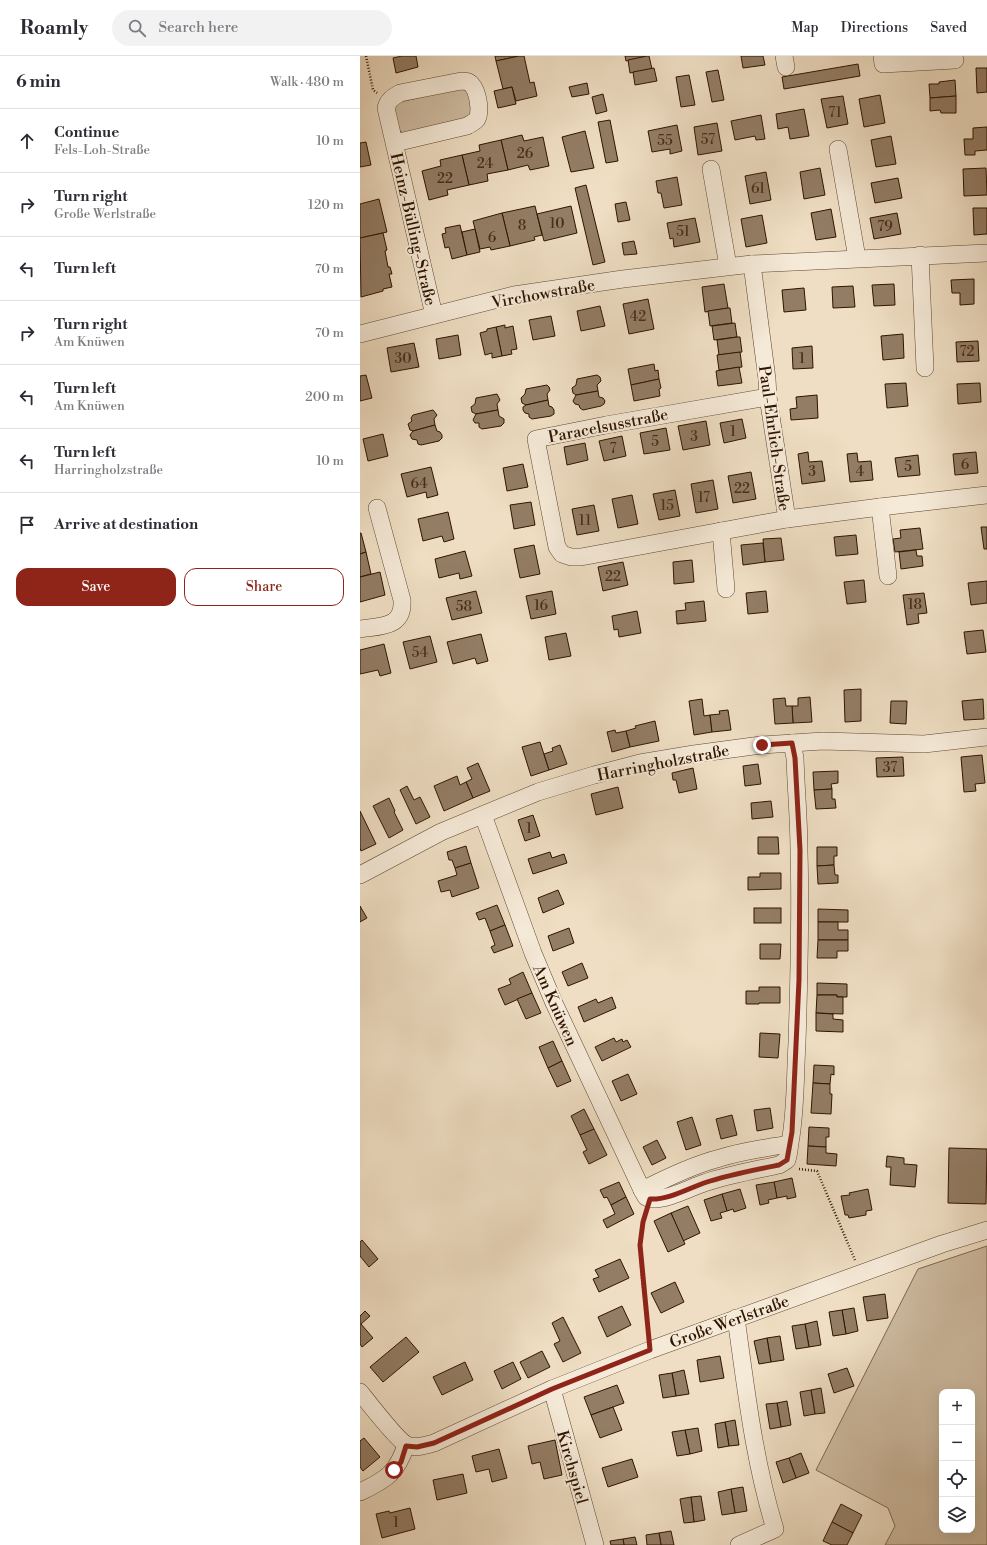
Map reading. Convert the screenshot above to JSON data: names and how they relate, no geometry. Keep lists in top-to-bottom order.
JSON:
{
  "streets": {
    "street": [
      "Heinz-Bülling-Straße",
      "Virchowstraße",
      "Paracelsusstraße",
      "Paul-Ehrlich-Straße",
      "Harringholzstraße",
      "Am Knüwen",
      "Große Werlstraße",
      "Kirchspiel"
    ]
  },
  "crossings": [
    ["Heinz-Bülling-Straße", "Virchowstraße"],
    ["Virchowstraße", "Paul-Ehrlich-Straße"],
    ["Paracelsusstraße", "Paul-Ehrlich-Straße"],
    ["Harringholzstraße", "Am Knüwen"],
    ["Große Werlstraße", "Kirchspiel"]
  ],
  "house_numbers": [
    "71",
    "57",
    "55",
    "26",
    "24",
    "22",
    "61",
    "10",
    "8",
    "79",
    "51",
    "6",
    "42",
    "72",
    "30",
    "1",
    "1",
    "3",
    "5",
    "7",
    "6",
    "5",
    "3",
    "4",
    "64",
    "22",
    "17",
    "15",
    "11",
    "22",
    "18",
    "16",
    "58",
    "54",
    "37",
    "1",
    "1"
  ],
  "page": {
    "header": "Roamly",
    "search": "Search here",
    "nav": ["Map", "Directions", "Saved"],
    "heading": ["6 min", "Walk · 480 m"],
    "list": [
      ["Continue", "Fels-Loh-Straße", "10 m"],
      ["Turn right", "Große Werlstraße", "120 m"],
      ["Turn left", "70 m"],
      ["Turn right", "Am Knüwen", "70 m"],
      ["Turn left", "Am Knüwen", "200 m"],
      ["Turn left", "Harringholzstraße", "10 m"],
      "Arrive at destination"
    ],
    "buttons": ["Save", "Share"],
    "map_buttons": ["+", "−"]
  }
}
